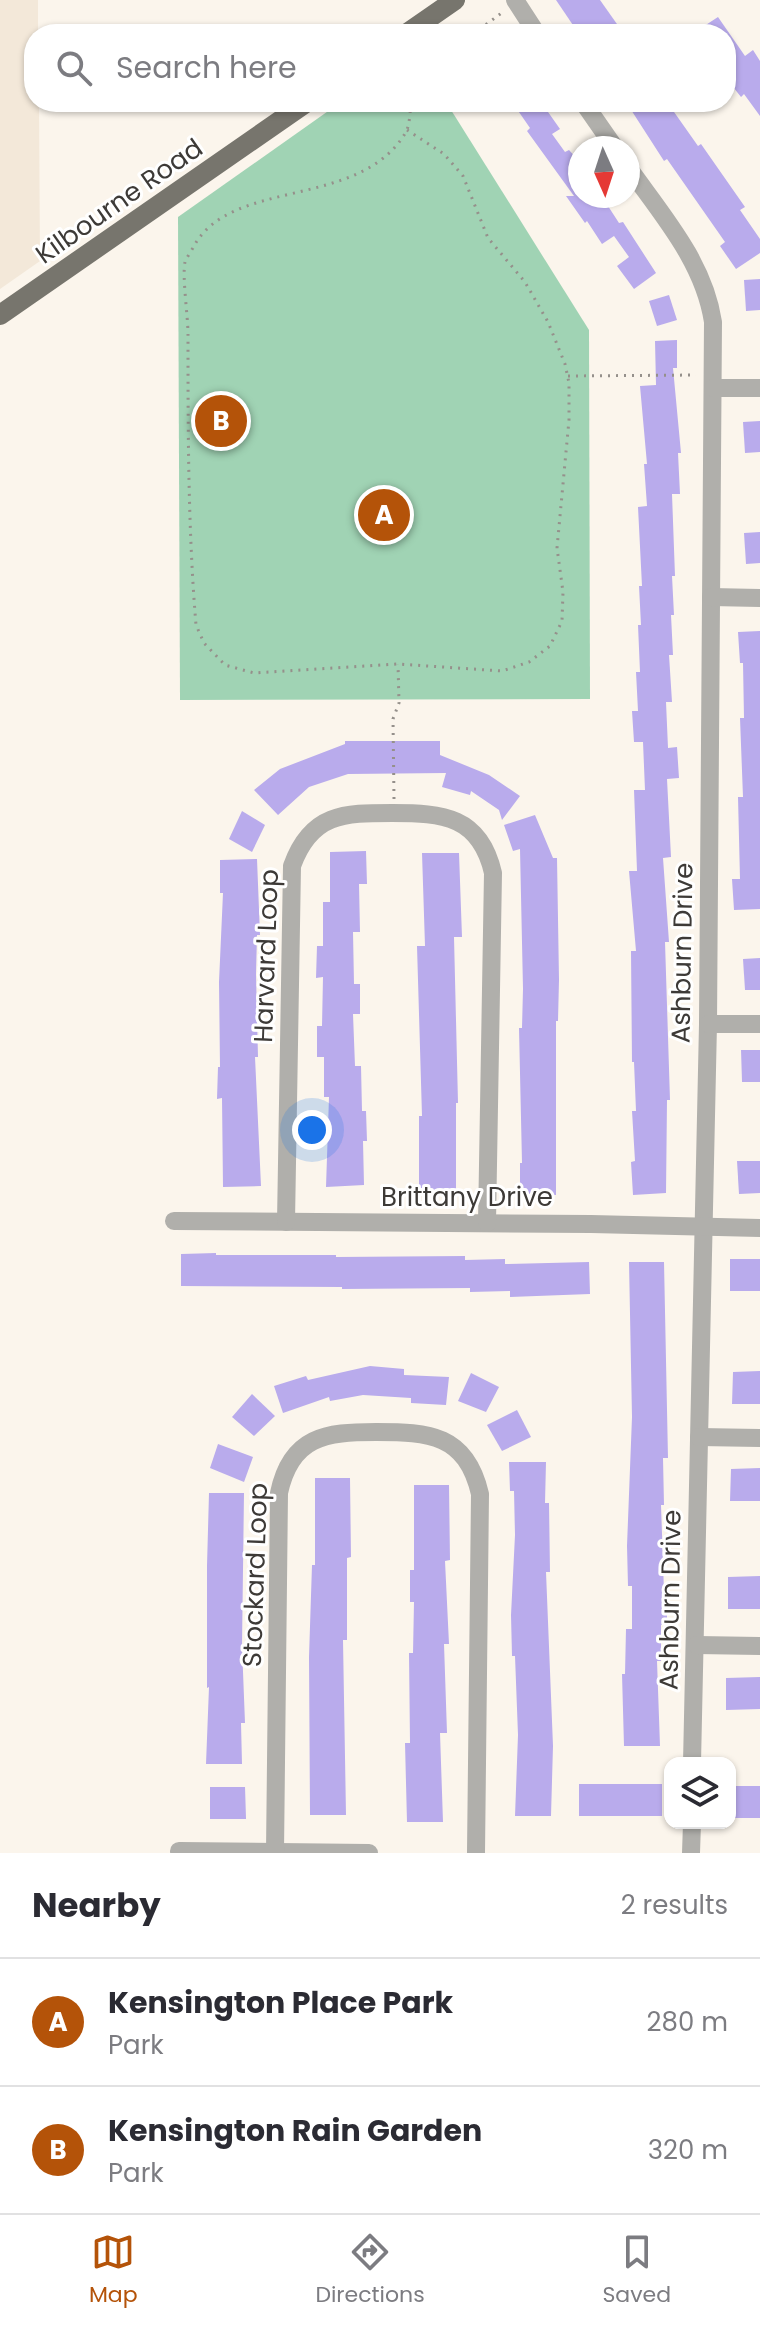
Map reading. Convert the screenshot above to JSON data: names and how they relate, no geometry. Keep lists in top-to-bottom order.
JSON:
{
  "streets": {
    "main road": ["Kilbourne Road"],
    "street": [
      "Ashburn Drive",
      "Harvard Loop",
      "Brittany Drive",
      "Stockard Loop"
    ]
  },
  "crossings": [
    ["Ashburn Drive", "Brittany Drive"],
    ["Harvard Loop", "Brittany Drive"]
  ],
  "north": "bottom",
  "page": {
    "search": "Search here",
    "pins": ["B", "A"],
    "heading": ["Nearby", "2 results"],
    "list": [
      {
        "mark": "A",
        "name": "Kensington Place Park",
        "note": "Park",
        "value": "280 m"
      },
      {
        "mark": "B",
        "name": "Kensington Rain Garden",
        "note": "Park",
        "value": "320 m"
      }
    ],
    "nav": ["Map", "Directions", "Saved"]
  }
}
